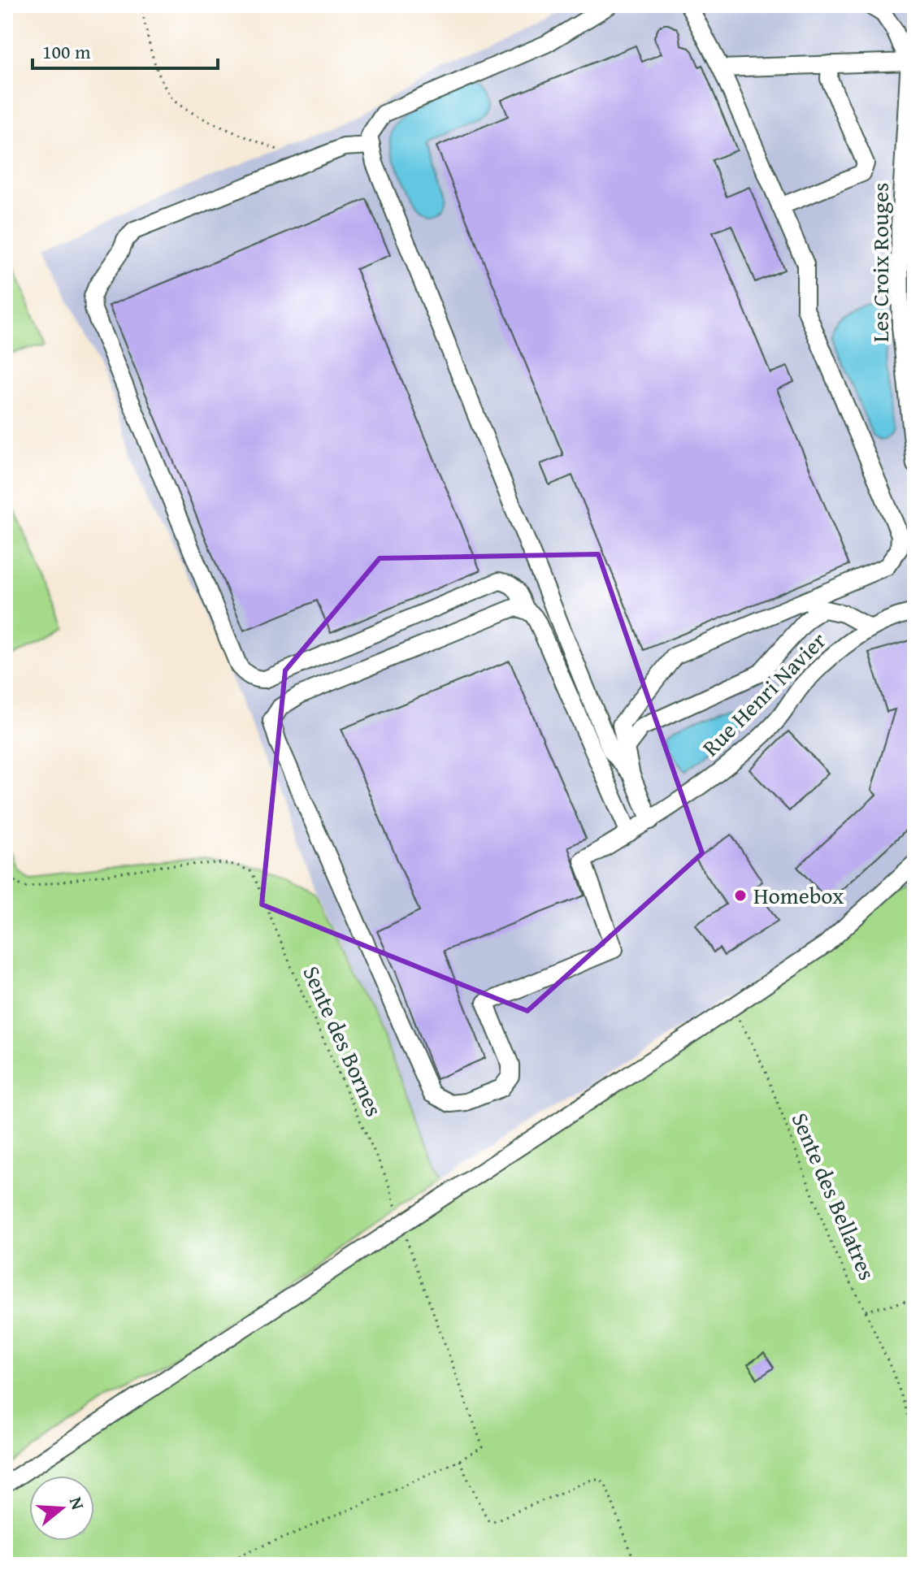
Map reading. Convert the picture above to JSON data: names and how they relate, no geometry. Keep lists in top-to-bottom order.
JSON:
{
  "streets": {
    "street": ["Les Croix Rouges", "Rue Henri Navier"],
    "path": ["Sente des Bornes", "Sente des Bellatres"]
  },
  "places": ["Homebox"],
  "scale_bar": "100 m",
  "north": "right"
}
